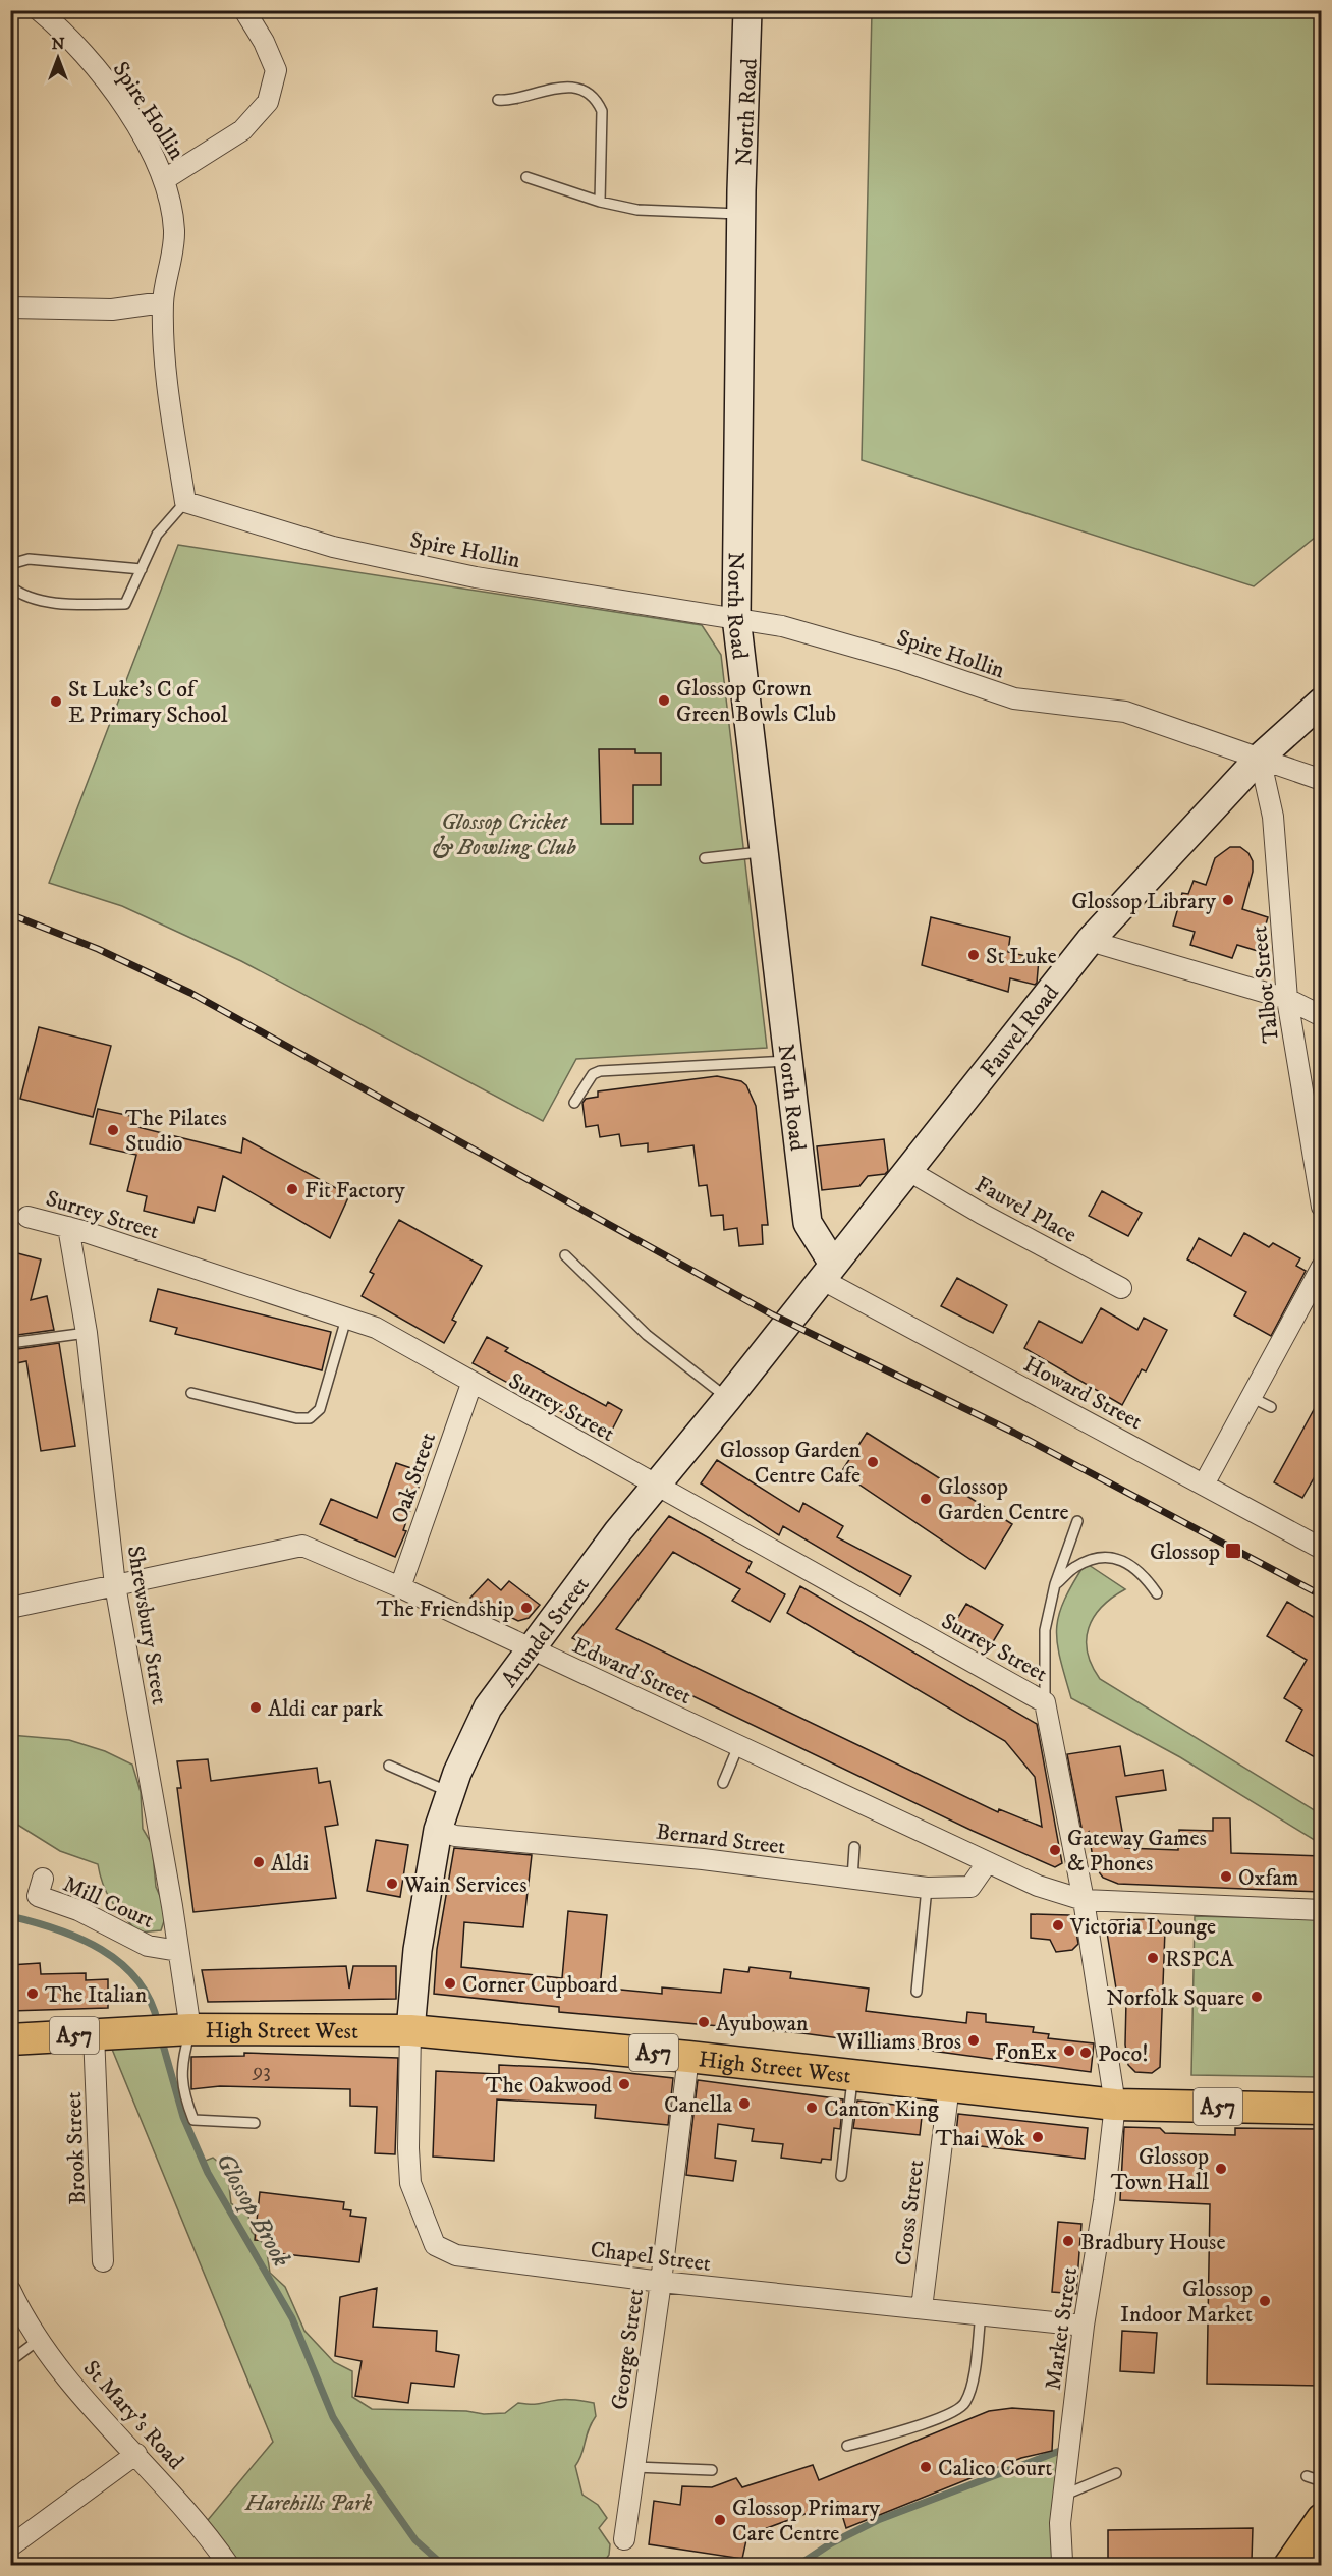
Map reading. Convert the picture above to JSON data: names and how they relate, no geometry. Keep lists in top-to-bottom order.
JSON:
{
  "streets": {
    "main road": ["High Street West", "A57"],
    "street": [
      "Spire Hollin",
      "North Road",
      "Talbot Street",
      "Fauvel Road",
      "Fauvel Place",
      "Surrey Street",
      "Howard Street",
      "Oak Street",
      "Shrewsbury Street",
      "Arundel Street",
      "Edward Street",
      "Bernard Street",
      "Mill Court",
      "Brook Street",
      "Cross Street",
      "Chapel Street",
      "Market Street",
      "George Street",
      "St Mary's Road"
    ]
  },
  "crossings": [
    ["Spire Hollin", "North Road"],
    ["Spire Hollin", "Talbot Street"],
    ["Spire Hollin", "Fauvel Road"],
    ["North Road", "Fauvel Road"],
    ["North Road", "Howard Street"],
    ["North Road", "Arundel Street"],
    ["Talbot Street", "Fauvel Road"],
    ["Fauvel Road", "Fauvel Place"],
    ["Fauvel Road", "Howard Street"],
    ["Fauvel Road", "Arundel Street"],
    ["Surrey Street", "Oak Street"],
    ["Surrey Street", "Shrewsbury Street"],
    ["Surrey Street", "Arundel Street"],
    ["Surrey Street", "Market Street"],
    ["Howard Street", "Arundel Street"],
    ["Oak Street", "Edward Street"],
    ["Shrewsbury Street", "Edward Street"],
    ["Shrewsbury Street", "Mill Court"],
    ["Shrewsbury Street", "High Street West"],
    ["Shrewsbury Street", "A57"],
    ["Arundel Street", "Edward Street"],
    ["Arundel Street", "Bernard Street"],
    ["Arundel Street", "High Street West"],
    ["Arundel Street", "Chapel Street"],
    ["Edward Street", "Bernard Street"],
    ["Edward Street", "Market Street"],
    ["High Street West", "A57"],
    ["High Street West", "Cross Street"],
    ["High Street West", "Chapel Street"],
    ["High Street West", "Market Street"],
    ["High Street West", "George Street"],
    ["A57", "Brook Street"],
    ["Cross Street", "Chapel Street"],
    ["Chapel Street", "Market Street"],
    ["Chapel Street", "George Street"]
  ],
  "water": ["Glossop Brook"],
  "parks": ["Glossop Cricket & Bowling Club", "Harehills Park"],
  "places": {
    "other": [
      "Glossop Crown Green Bowls Club",
      "St Luke's C of E Primary School",
      "Glossop Library",
      "St Luke",
      "The Pilates Studio",
      "Fit Factory",
      "Glossop Garden Centre Cafe",
      "Glossop Garden Centre",
      "The Friendship",
      "Aldi car park",
      "Gateway Games & Phones",
      "Aldi",
      "Oxfam",
      "Wain Services",
      "Victoria Lounge",
      "RSPCA",
      "Corner Cupboard",
      "The Italian",
      "Norfolk Square",
      "Ayubowan",
      "Williams Bros",
      "FonEx",
      "Poco!",
      "The Oakwood",
      "Canella",
      "Canton King",
      "Thai Wok",
      "Glossop Town Hall",
      "Bradbury House",
      "Glossop Indoor Market",
      "Calico Court",
      "Glossop Primary Care Centre"
    ],
    "transit": ["Glossop"]
  },
  "house_numbers": ["93"],
  "north": "top"
}
